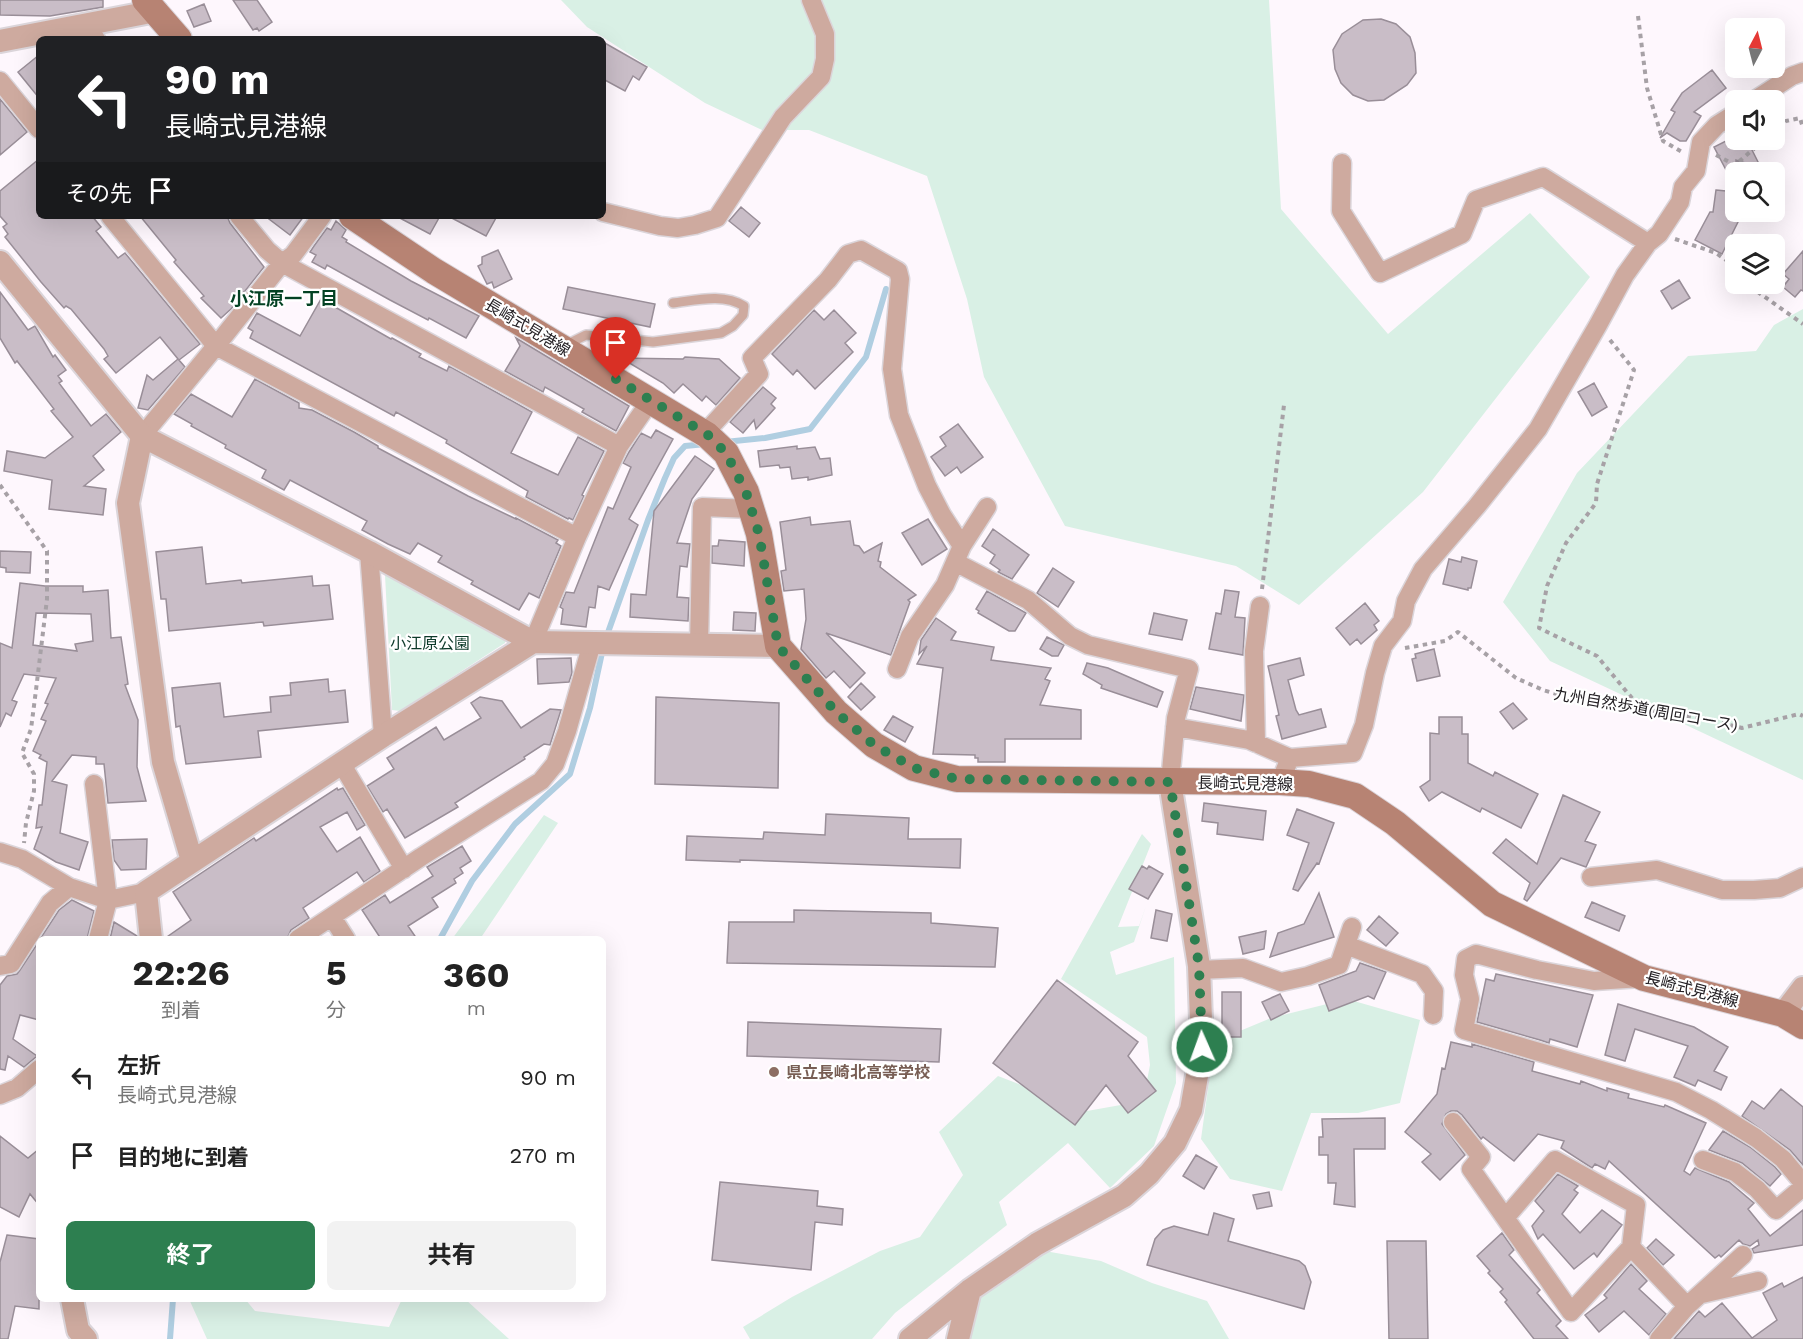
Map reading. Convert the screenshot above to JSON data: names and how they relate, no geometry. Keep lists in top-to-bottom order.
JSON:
{
  "streets": {
    "main road": ["長崎式見港線"],
    "path": ["九州自然歩道(周回コース)"]
  },
  "districts": ["小江原一丁目"],
  "parks": ["小江原公園"],
  "places": ["県立長崎北高等学校"],
  "north": "top",
  "page": {
    "turn": ["90 m", "長崎式見港線"],
    "then": "その先",
    "eta": [
      "22:26",
      "到着",
      "5",
      "分",
      "360",
      "m"
    ],
    "list": [
      {
        "name": "左折",
        "note": "長崎式見港線",
        "value": "90 m"
      },
      {
        "name": "目的地に到着",
        "value": "270 m"
      }
    ],
    "buttons": ["終了", "共有"]
  }
}
